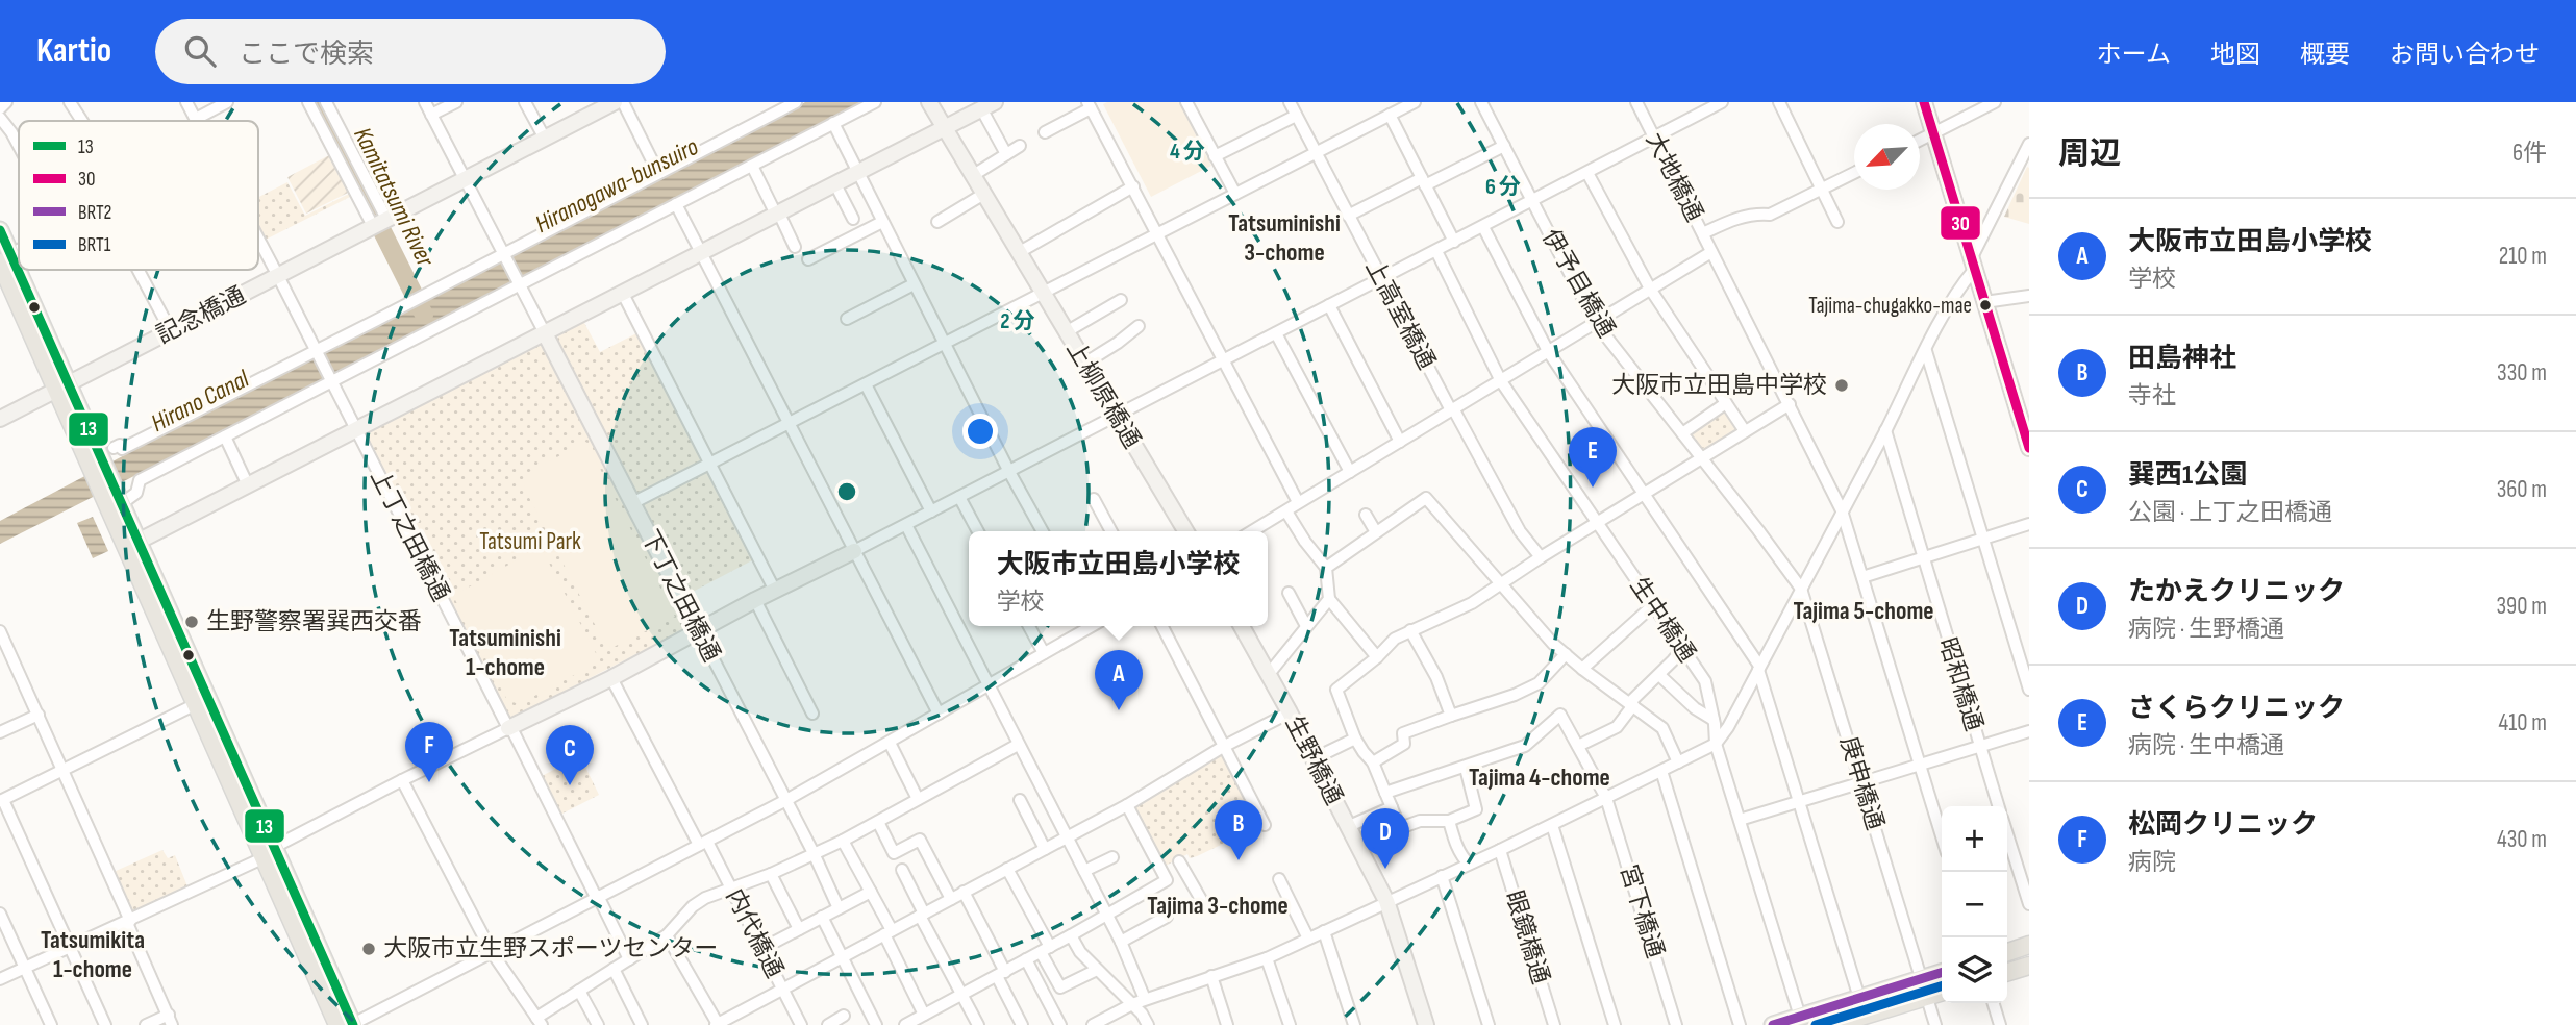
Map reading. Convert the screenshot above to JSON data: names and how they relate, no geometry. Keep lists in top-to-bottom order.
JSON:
{
  "streets": {
    "street": [
      "大地橋通",
      "伊予目橋通",
      "上高室橋通",
      "記念橋通",
      "上柳原橋通",
      "上丁之田橋通",
      "下丁之田橋通",
      "生中橋通",
      "昭和橋通",
      "生野橋通",
      "庚申橋通",
      "宮下橋通",
      "内代橋通",
      "眼鏡橋通"
    ]
  },
  "crossings": [
    ["伊予目橋通", "庚申橋通"]
  ],
  "districts": [
    "Tatsuminishi 3-chome",
    "Tajima 5-chome",
    "Tatsuminishi 1-chome",
    "Tajima 4-chome",
    "Tajima 3-chome",
    "Tatsumikita 1-chome"
  ],
  "water": ["Hiranogawa-bunsuiro", "Kamitatsumi River", "Hirano Canal"],
  "parks": ["Tatsumi Park"],
  "places": [
    "Tajima-chugakko-mae",
    "大阪市立田島中学校",
    "生野警察署巽西交番",
    "大阪市立生野スポーツセンター"
  ],
  "lines": [
    "transit line 30",
    "transit line 13",
    "transit line BRT2",
    "transit line BRT1"
  ],
  "legend": [
    "13",
    "30",
    "BRT2",
    "BRT1"
  ],
  "north": "bottom left",
  "page": {
    "header": "Kartio",
    "search": "ここで検索",
    "nav": [
      "ホーム",
      "地図",
      "概要",
      "お問い合わせ"
    ],
    "heading": ["周辺", "6件"],
    "list": [
      {
        "mark": "A",
        "name": "大阪市立田島小学校",
        "note": "学校",
        "value": "210 m"
      },
      {
        "mark": "B",
        "name": "田島神社",
        "note": "寺社",
        "value": "330 m"
      },
      {
        "mark": "C",
        "name": "巽西1公園",
        "note": "公園 · 上丁之田橋通",
        "value": "360 m"
      },
      {
        "mark": "D",
        "name": "たかえクリニック",
        "note": "病院 · 生野橋通",
        "value": "390 m"
      },
      {
        "mark": "E",
        "name": "さくらクリニック",
        "note": "病院 · 生中橋通",
        "value": "410 m"
      },
      {
        "mark": "F",
        "name": "松岡クリニック",
        "note": "病院",
        "value": "430 m"
      }
    ],
    "pins": [
      "E",
      "A",
      "F",
      "C",
      "B",
      "D"
    ],
    "popup": ["大阪市立田島小学校", "学校"],
    "map_buttons": ["+", "−"]
  },
  "rings": ["4 分", "6 分", "2 分"]
}
